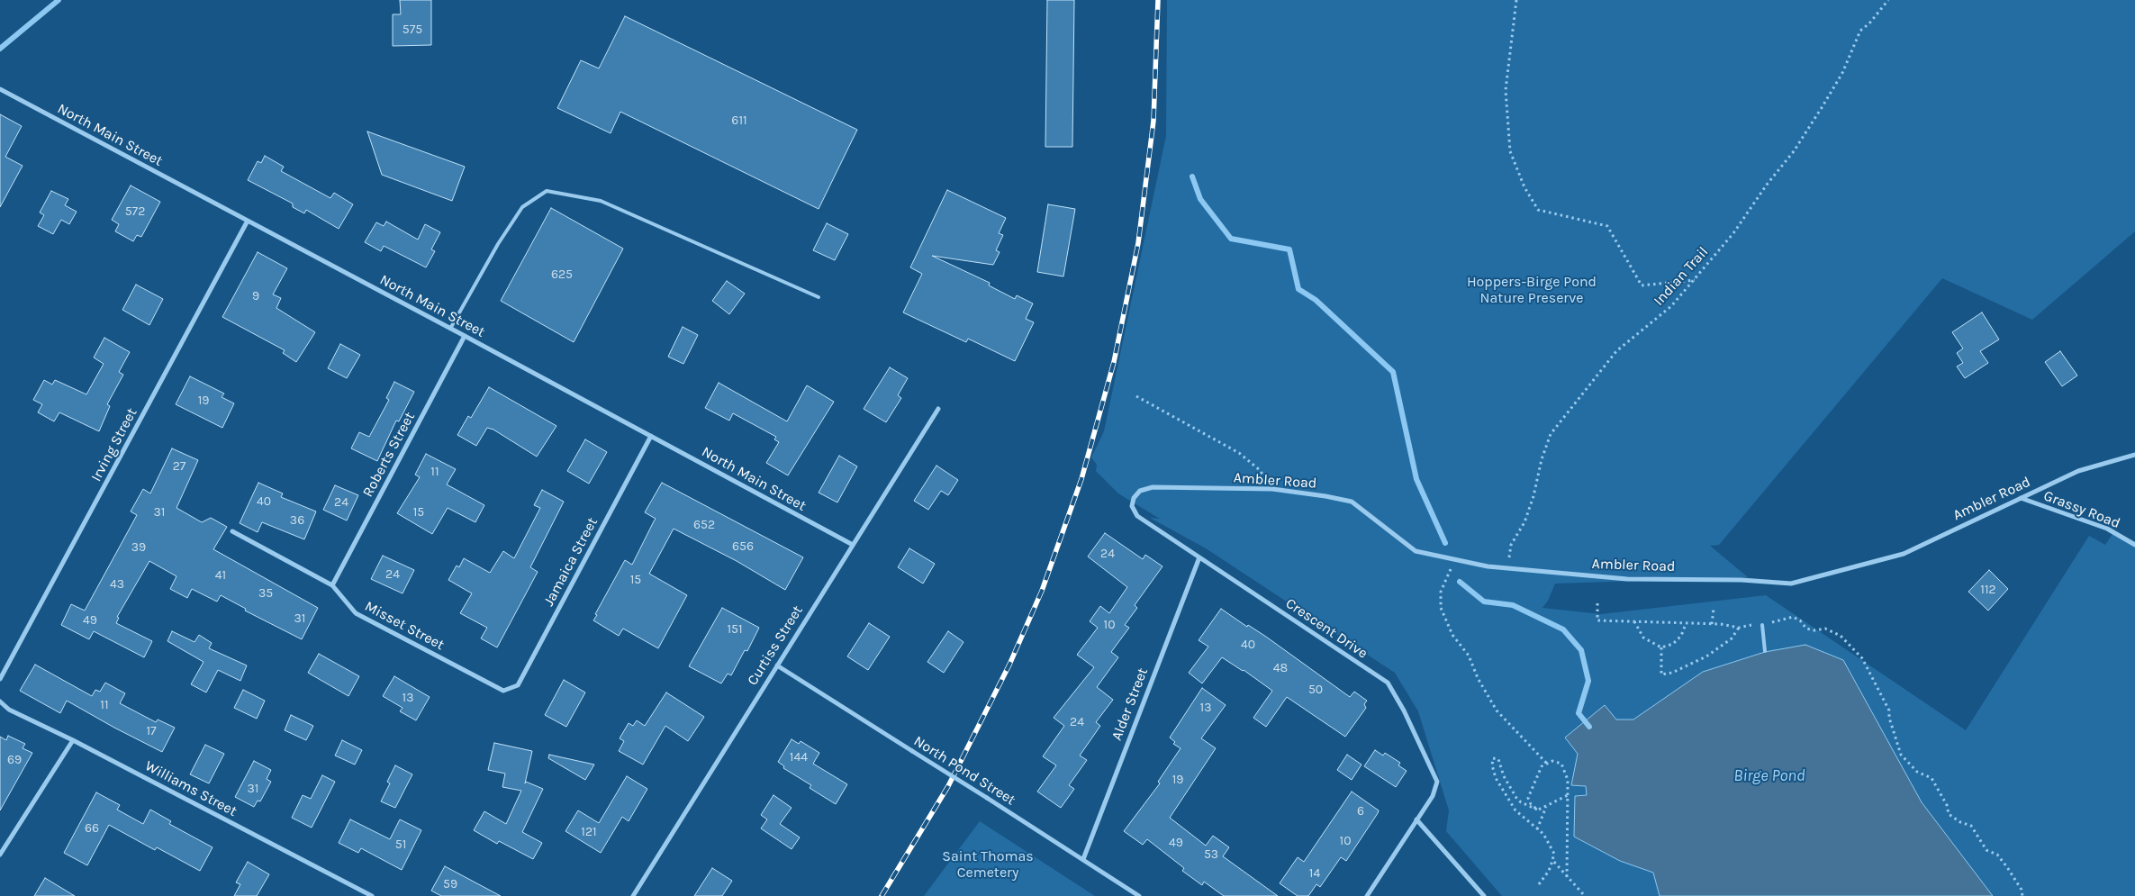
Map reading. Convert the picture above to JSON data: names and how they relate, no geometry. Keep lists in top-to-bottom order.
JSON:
{
  "streets": {
    "street": [
      "North Main Street",
      "Irving Street",
      "Roberts Street",
      "Ambler Road",
      "Grassy Road",
      "Jamaica Street",
      "Misset Street",
      "Crescent Drive",
      "Curtiss Street",
      "Alder Street",
      "North Pond Street",
      "Williams Street"
    ],
    "path": ["Indian Trail"]
  },
  "crossings": [
    ["North Main Street", "Irving Street"],
    ["North Main Street", "Roberts Street"],
    ["North Main Street", "Jamaica Street"],
    ["North Main Street", "Curtiss Street"],
    ["Indian Trail", "Ambler Road"],
    ["Roberts Street", "Misset Street"],
    ["Ambler Road", "Grassy Road"],
    ["Ambler Road", "Crescent Drive"],
    ["Jamaica Street", "Misset Street"],
    ["Crescent Drive", "Alder Street"],
    ["Curtiss Street", "North Pond Street"],
    ["Alder Street", "North Pond Street"]
  ],
  "water": ["Birge Pond"],
  "parks": ["Hoppers-Birge Pond Nature Preserve", "Saint Thomas Cemetery"],
  "house_numbers": [
    "575",
    "611",
    "572",
    "625",
    "9",
    "19",
    "27",
    "11",
    "40",
    "24",
    "31",
    "15",
    "36",
    "652",
    "656",
    "39",
    "24",
    "24",
    "41",
    "15",
    "43",
    "112",
    "35",
    "31",
    "49",
    "10",
    "151",
    "40",
    "48",
    "50",
    "13",
    "11",
    "13",
    "24",
    "17",
    "144",
    "69",
    "19",
    "31",
    "6",
    "66",
    "121",
    "10",
    "49",
    "51",
    "53",
    "14",
    "59"
  ]
}
